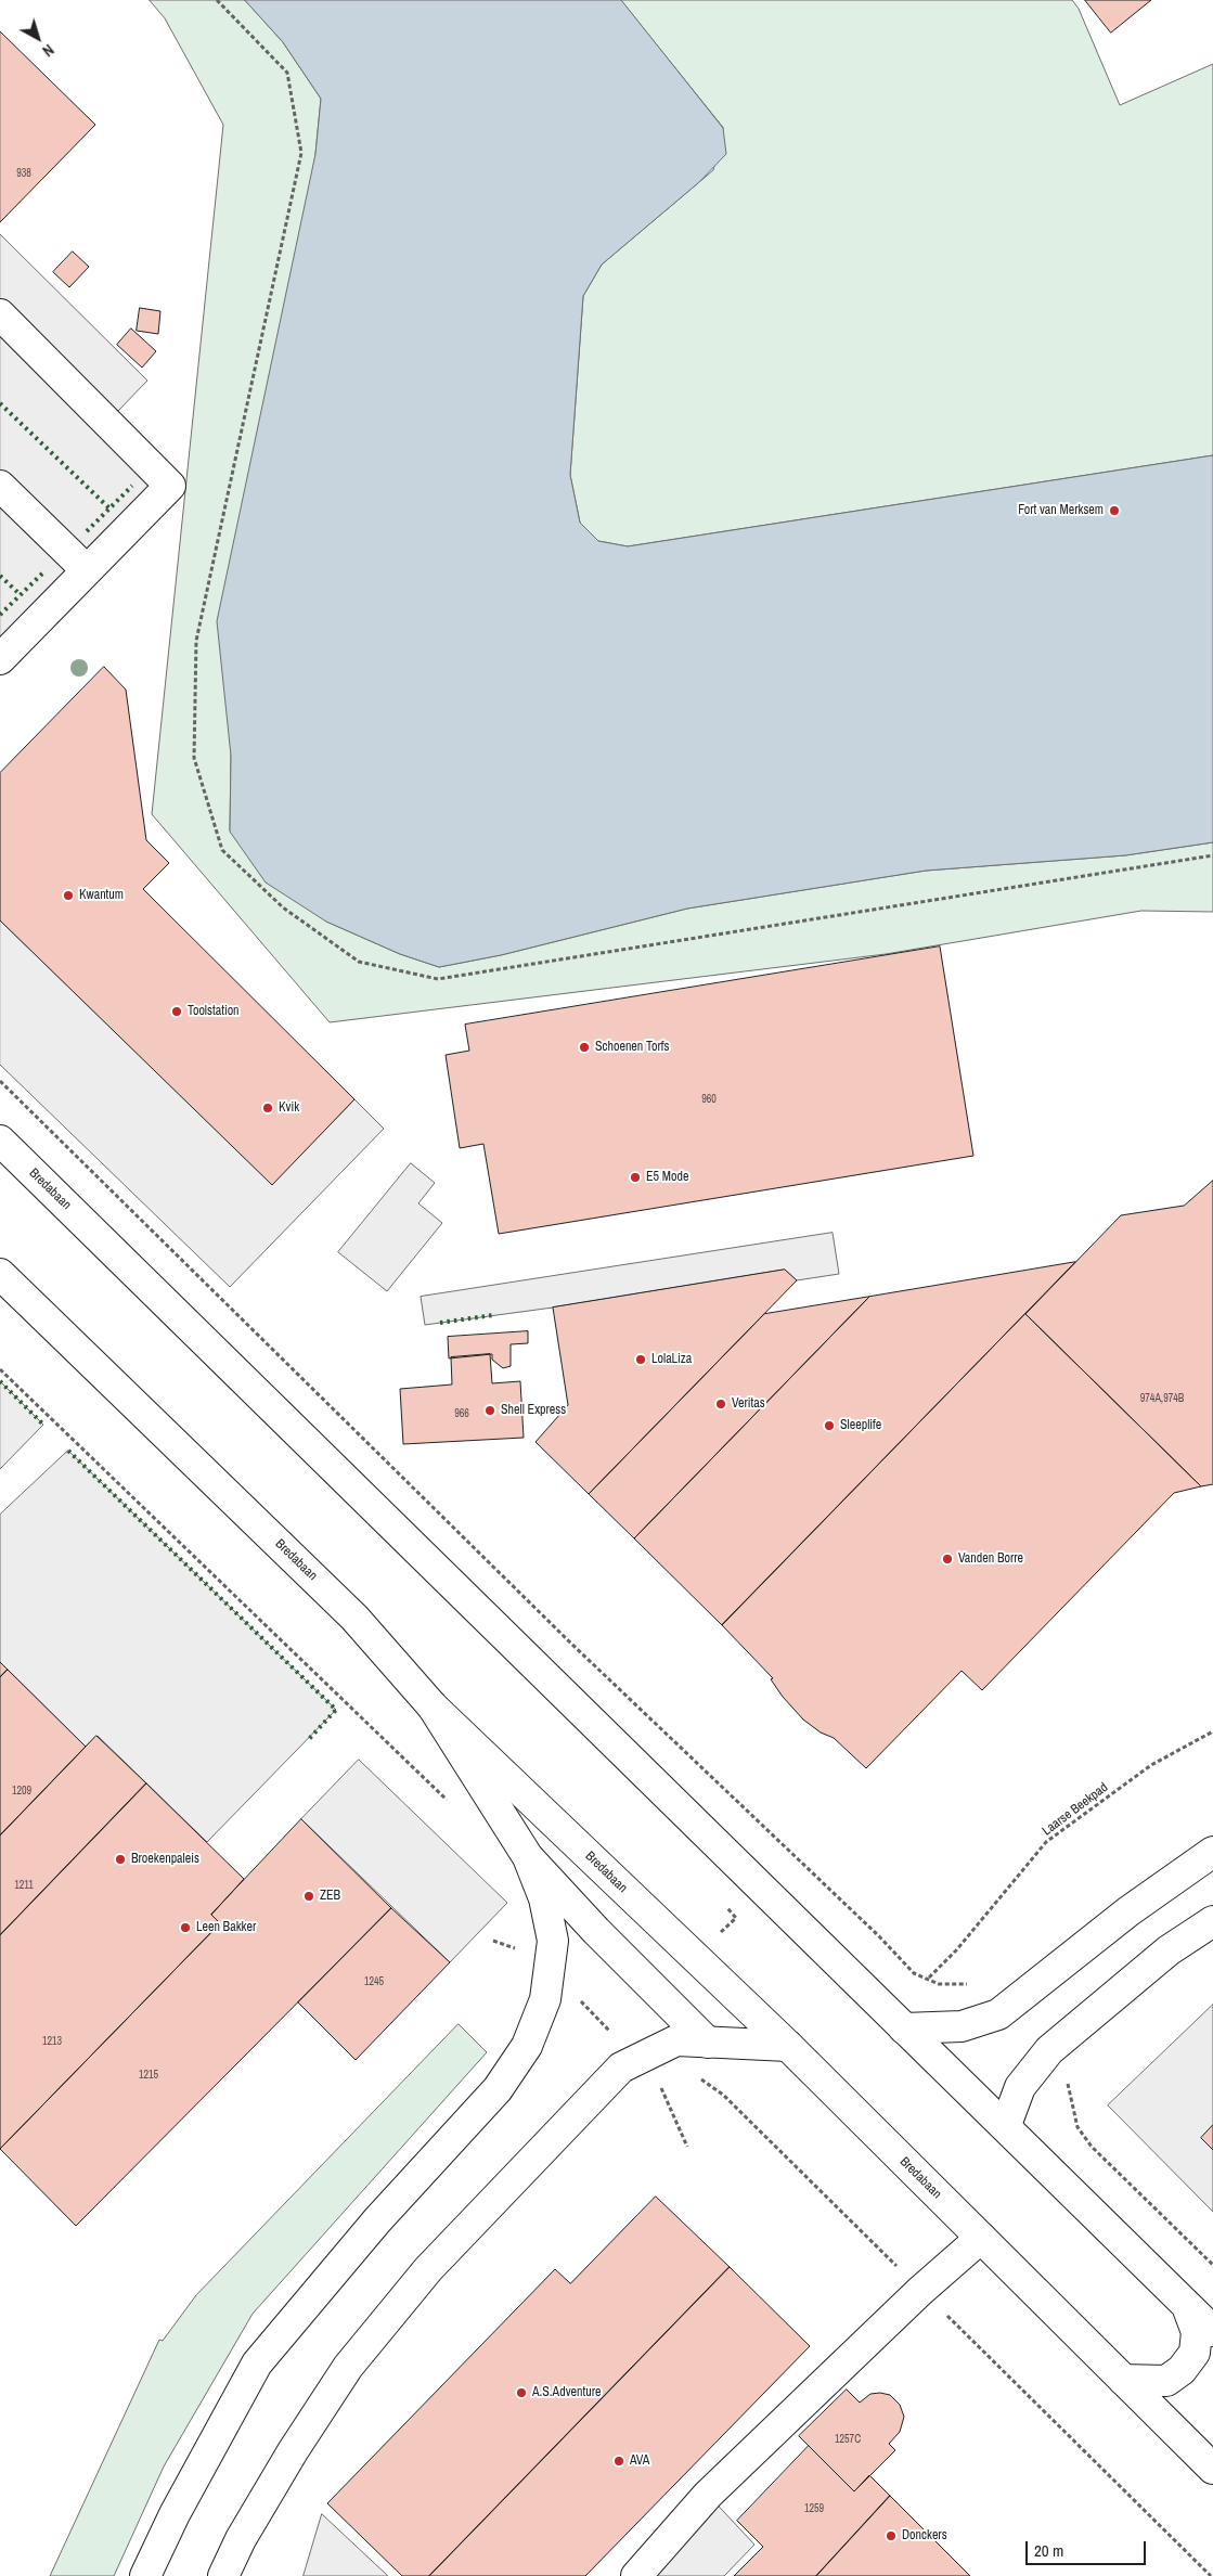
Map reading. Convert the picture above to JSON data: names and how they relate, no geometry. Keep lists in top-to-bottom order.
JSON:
{
  "streets": {
    "main road": ["Bredabaan"],
    "path": ["Laarse Beekpad"]
  },
  "places": [
    "Fort van Merksem",
    "Kwantum",
    "Toolstation",
    "Schoenen Torfs",
    "Kvik",
    "E5 Mode",
    "LolaLiza",
    "Veritas",
    "Shell Express",
    "Sleeplife",
    "Vanden Borre",
    "Broekenpaleis",
    "ZEB",
    "Leen Bakker",
    "A.S.Adventure",
    "AVA",
    "Donckers"
  ],
  "house_numbers": [
    "938",
    "960",
    "974A,974B",
    "966",
    "1209",
    "1211",
    "1245",
    "1213",
    "1215",
    "1257C",
    "1259"
  ],
  "scale_bar": "20 m",
  "north": "bottom right"
}
